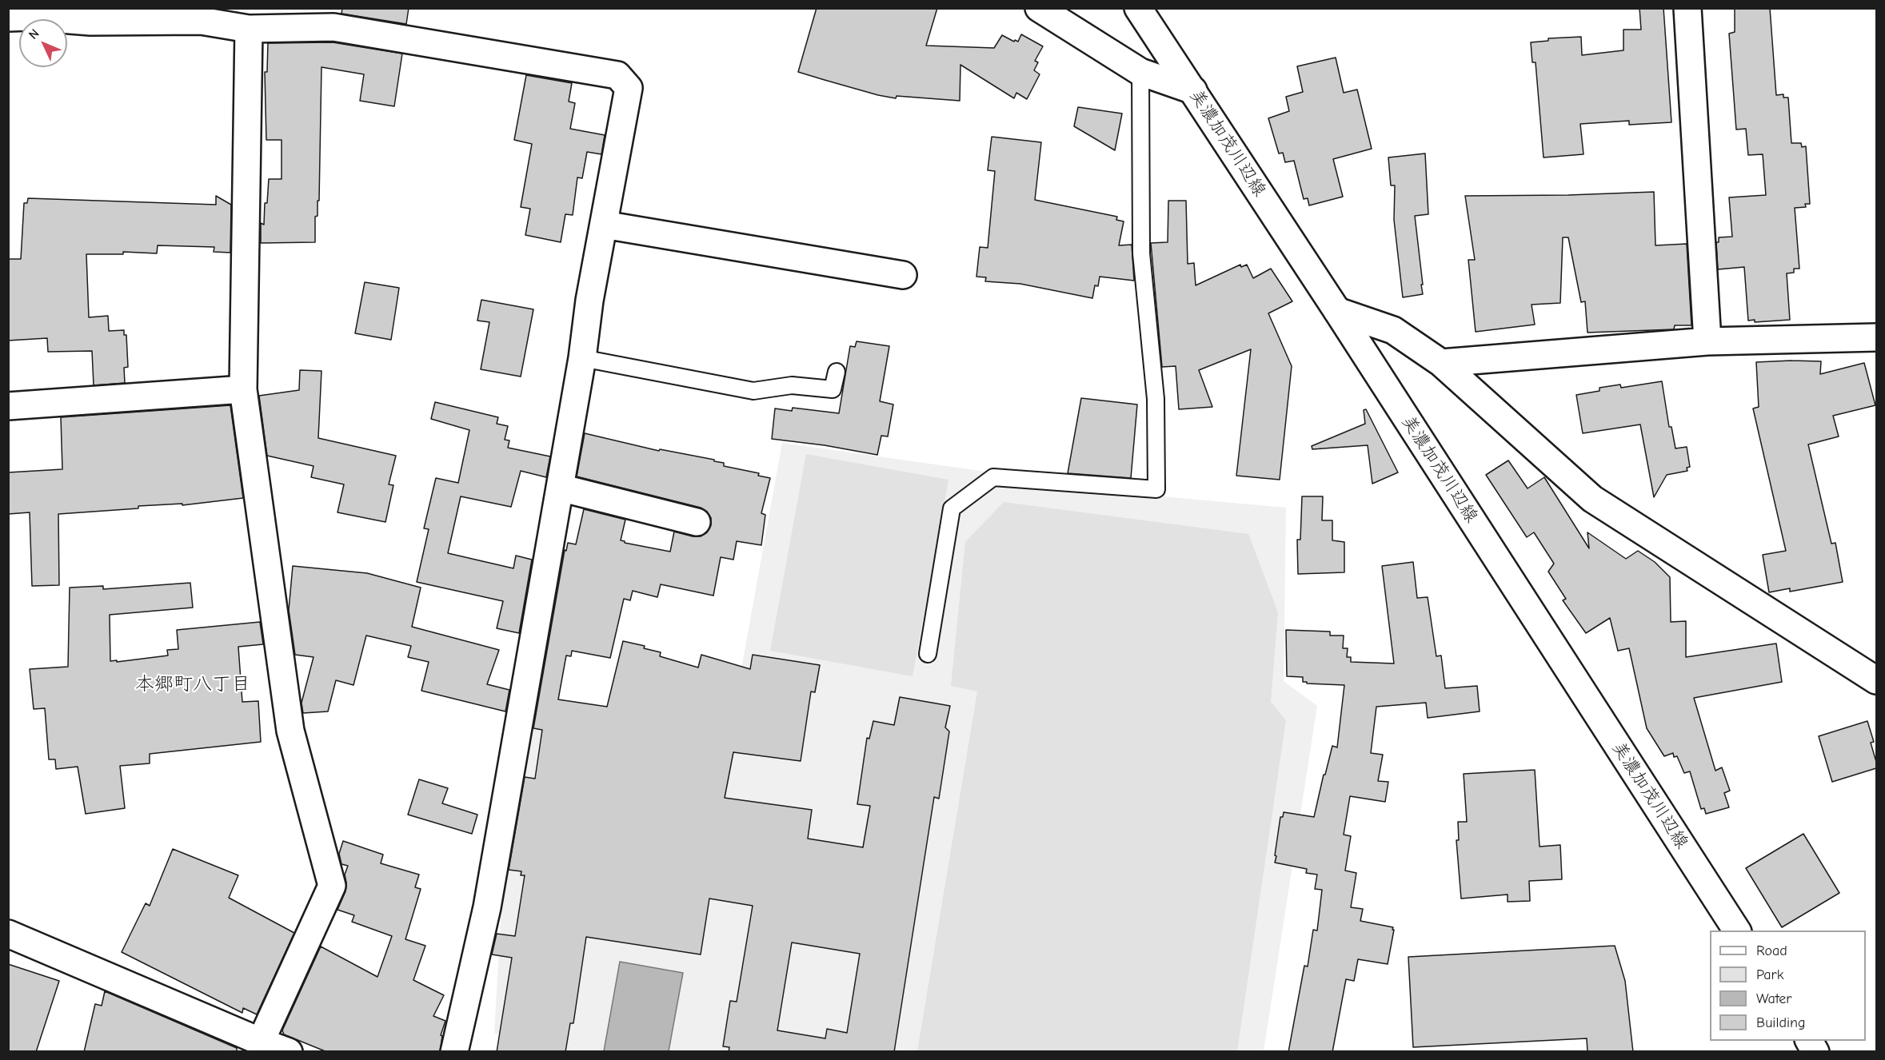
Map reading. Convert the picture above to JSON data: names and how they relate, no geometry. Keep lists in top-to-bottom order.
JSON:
{
  "streets": {
    "street": ["美濃加茂川辺線"]
  },
  "districts": ["本郷町八丁目"],
  "legend": [
    "Road",
    "Park",
    "Water",
    "Building"
  ],
  "north": "top left"
}
